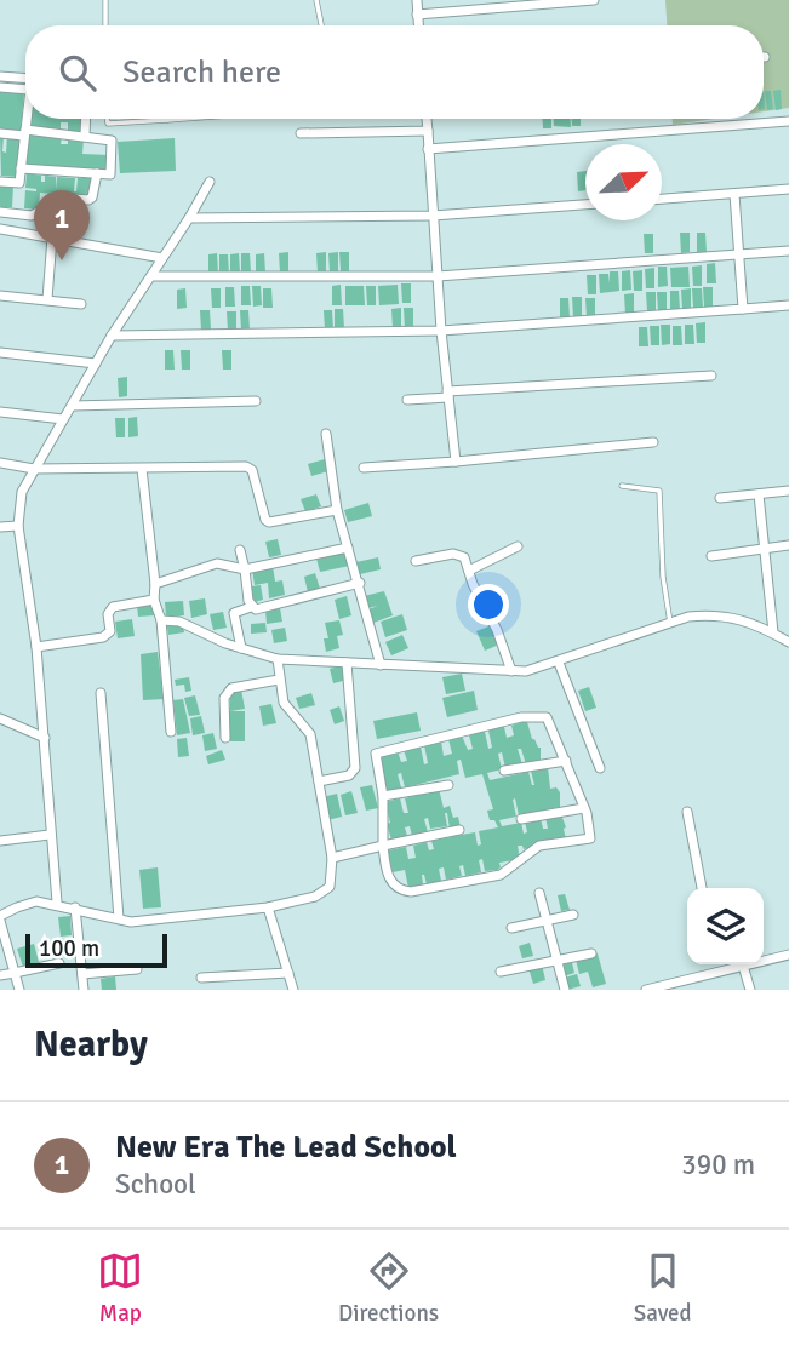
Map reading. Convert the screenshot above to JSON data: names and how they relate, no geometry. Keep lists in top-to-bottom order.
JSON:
{
  "scale_bar": "100 m",
  "north": "top right",
  "page": {
    "search": "Search here",
    "pins": "1",
    "scale": "100 m",
    "heading": "Nearby",
    "list": [
      {
        "mark": "1",
        "name": "New Era The Lead School",
        "note": "School",
        "value": "390 m"
      }
    ],
    "nav": ["Map", "Directions", "Saved"]
  }
}
